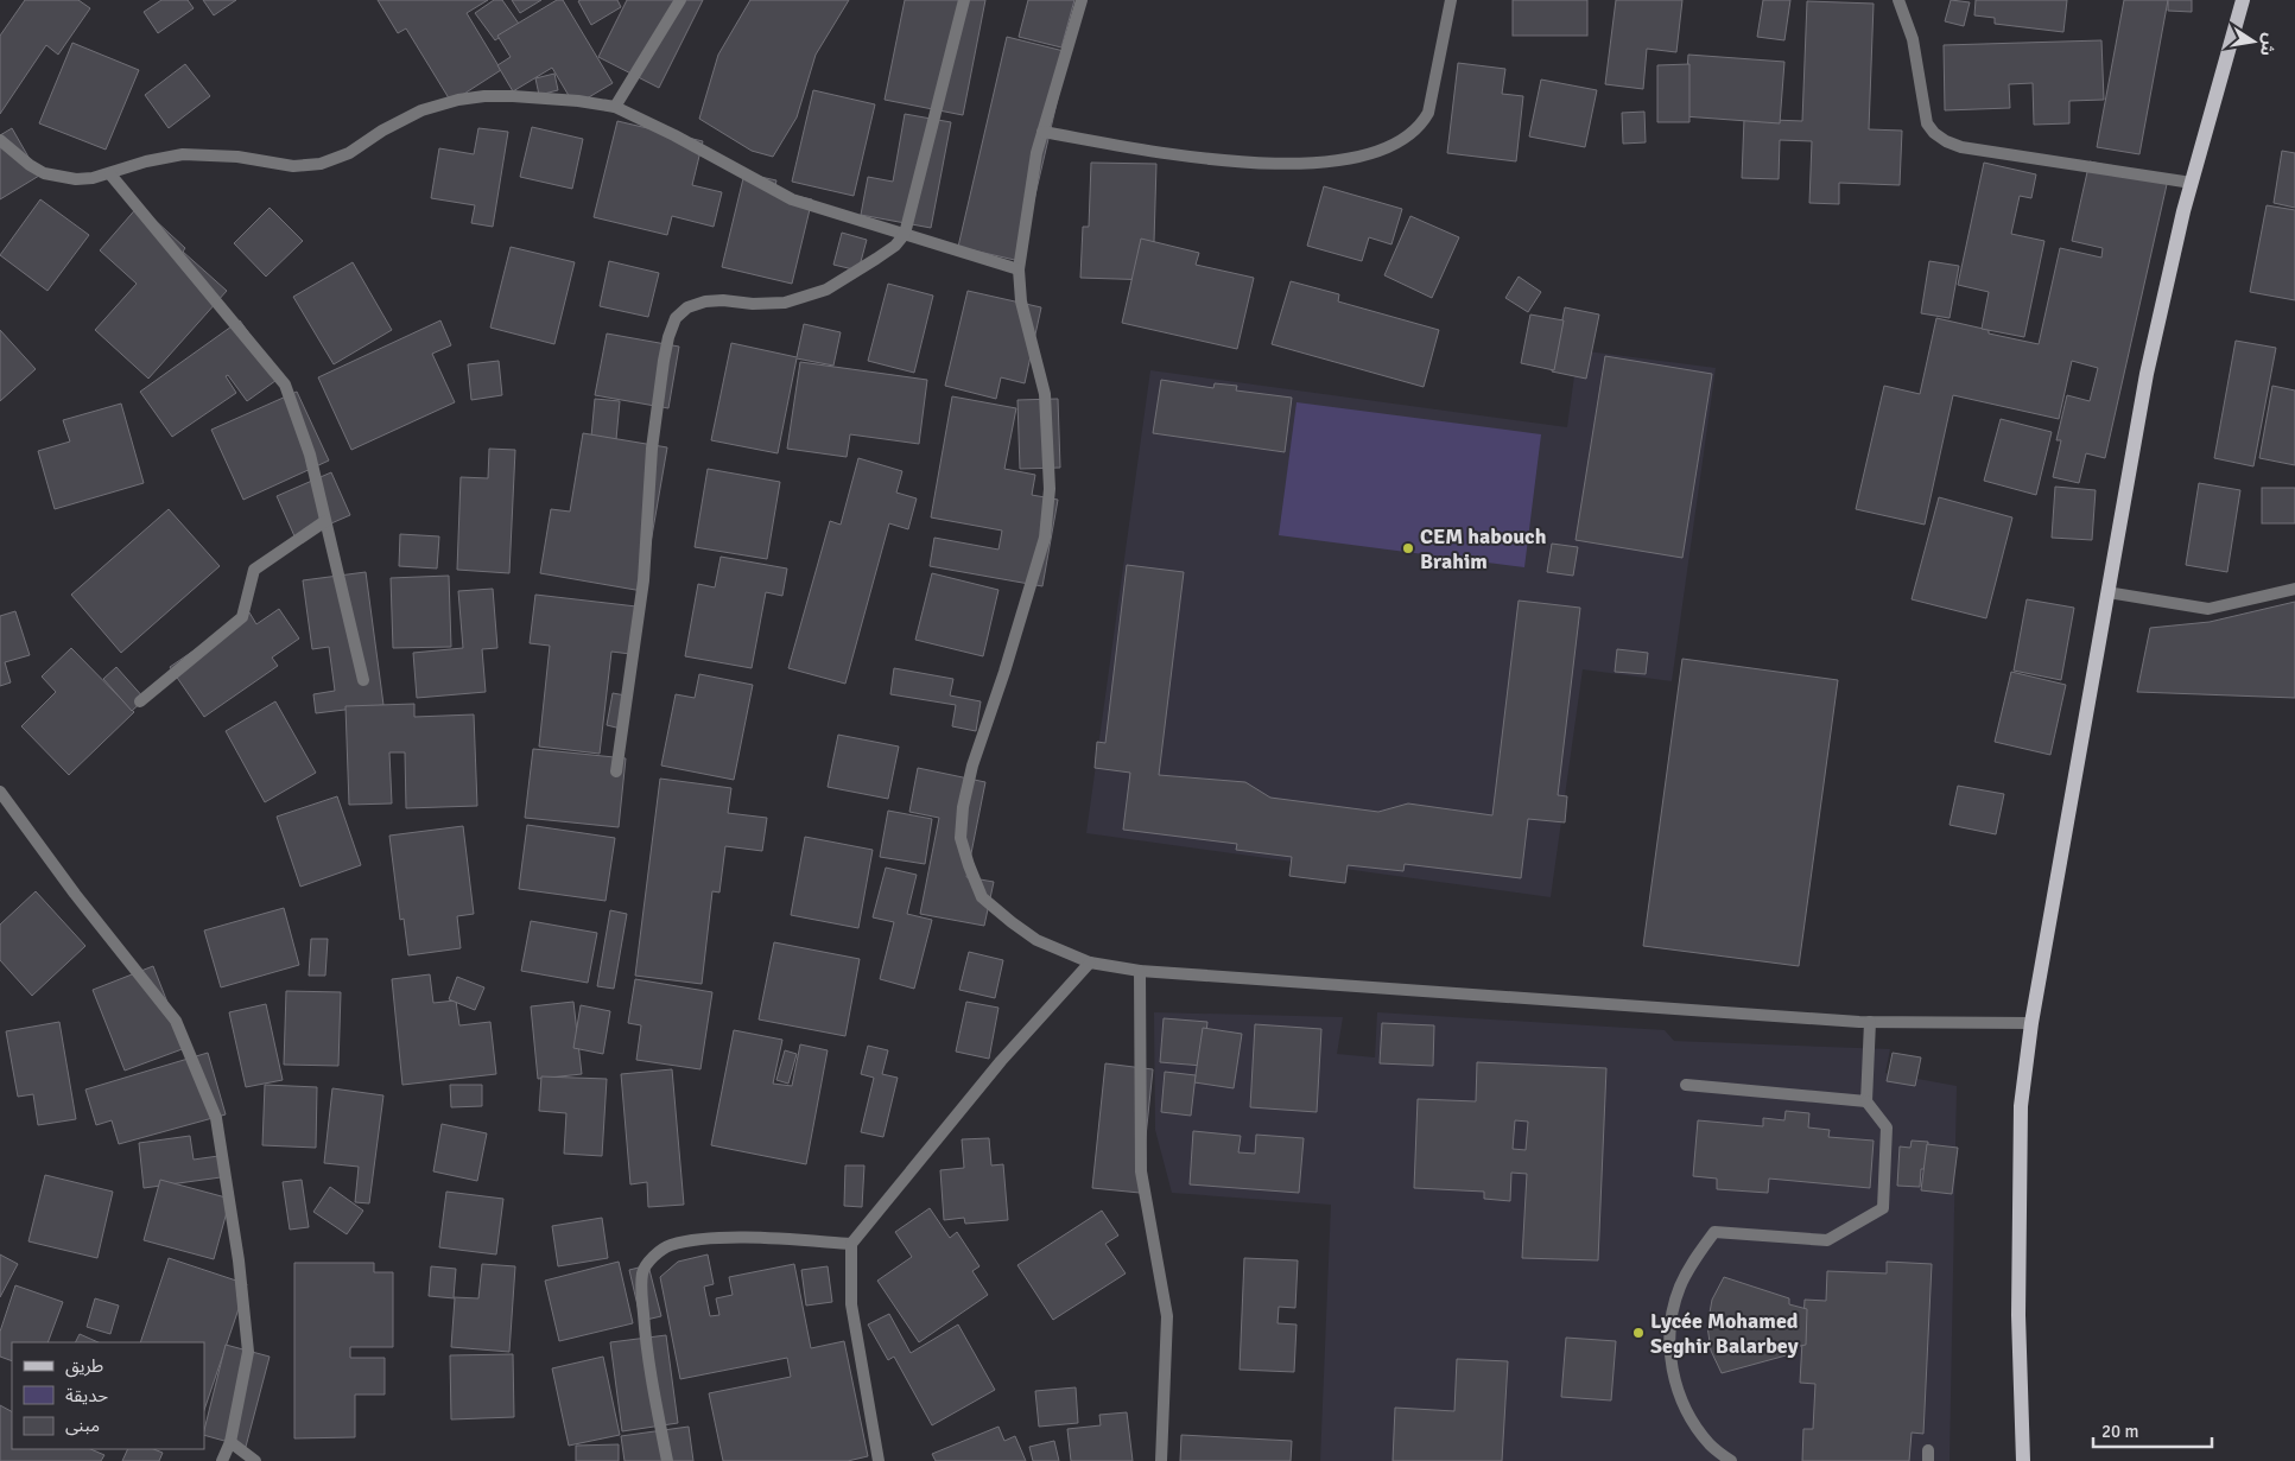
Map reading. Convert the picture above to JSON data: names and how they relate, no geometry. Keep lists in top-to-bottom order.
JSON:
{
  "places": ["CEM habouch Brahim", "Lycée Mohamed Seghir Balarbey"],
  "legend": ["طريق", "حديقة", "مبنى"],
  "scale_bar": "20 m",
  "north": "right"
}
